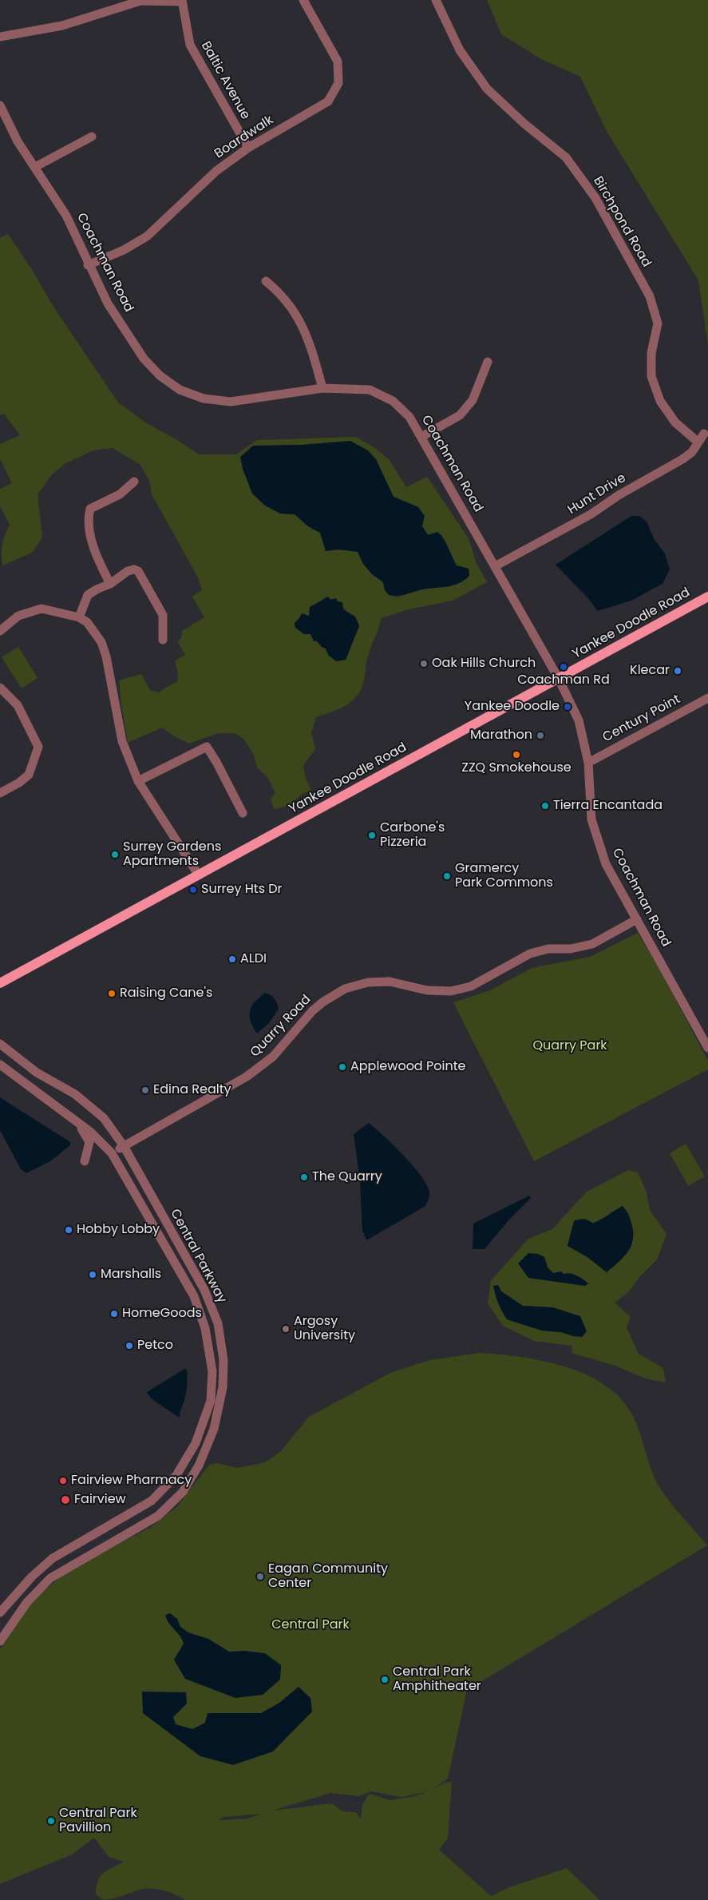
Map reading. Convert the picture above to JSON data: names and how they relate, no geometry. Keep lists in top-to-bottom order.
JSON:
{
  "streets": {
    "main road": ["Yankee Doodle Road"],
    "street": [
      "Baltic Avenue",
      "Boardwalk",
      "Birchpond Road",
      "Coachman Road",
      "Hunt Drive",
      "Century Point",
      "Quarry Road",
      "Central Parkway"
    ]
  },
  "crossings": [
    ["Baltic Avenue", "Boardwalk"],
    ["Boardwalk", "Coachman Road"],
    ["Birchpond Road", "Hunt Drive"],
    ["Coachman Road", "Hunt Drive"],
    ["Coachman Road", "Yankee Doodle Road"],
    ["Coachman Road", "Century Point"],
    ["Coachman Road", "Quarry Road"],
    ["Quarry Road", "Central Parkway"]
  ],
  "parks": ["Quarry Park", "Central Park"],
  "places": [
    "Oak Hills Church",
    "Coachman Rd",
    "Klecar",
    "Yankee Doodle",
    "Marathon",
    "ZZQ Smokehouse",
    "Tierra Encantada",
    "Carbone's Pizzeria",
    "Surrey Gardens Apartments",
    "Gramercy Park Commons",
    "Surrey Hts Dr",
    "ALDI",
    "Raising Cane's",
    "Applewood Pointe",
    "Edina Realty",
    "The Quarry",
    "Hobby Lobby",
    "Marshalls",
    "HomeGoods",
    "Argosy University",
    "Petco",
    "Fairview Pharmacy",
    "Fairview",
    "Eagan Community Center",
    "Central Park Amphitheater",
    "Central Park Pavillion"
  ]
}
